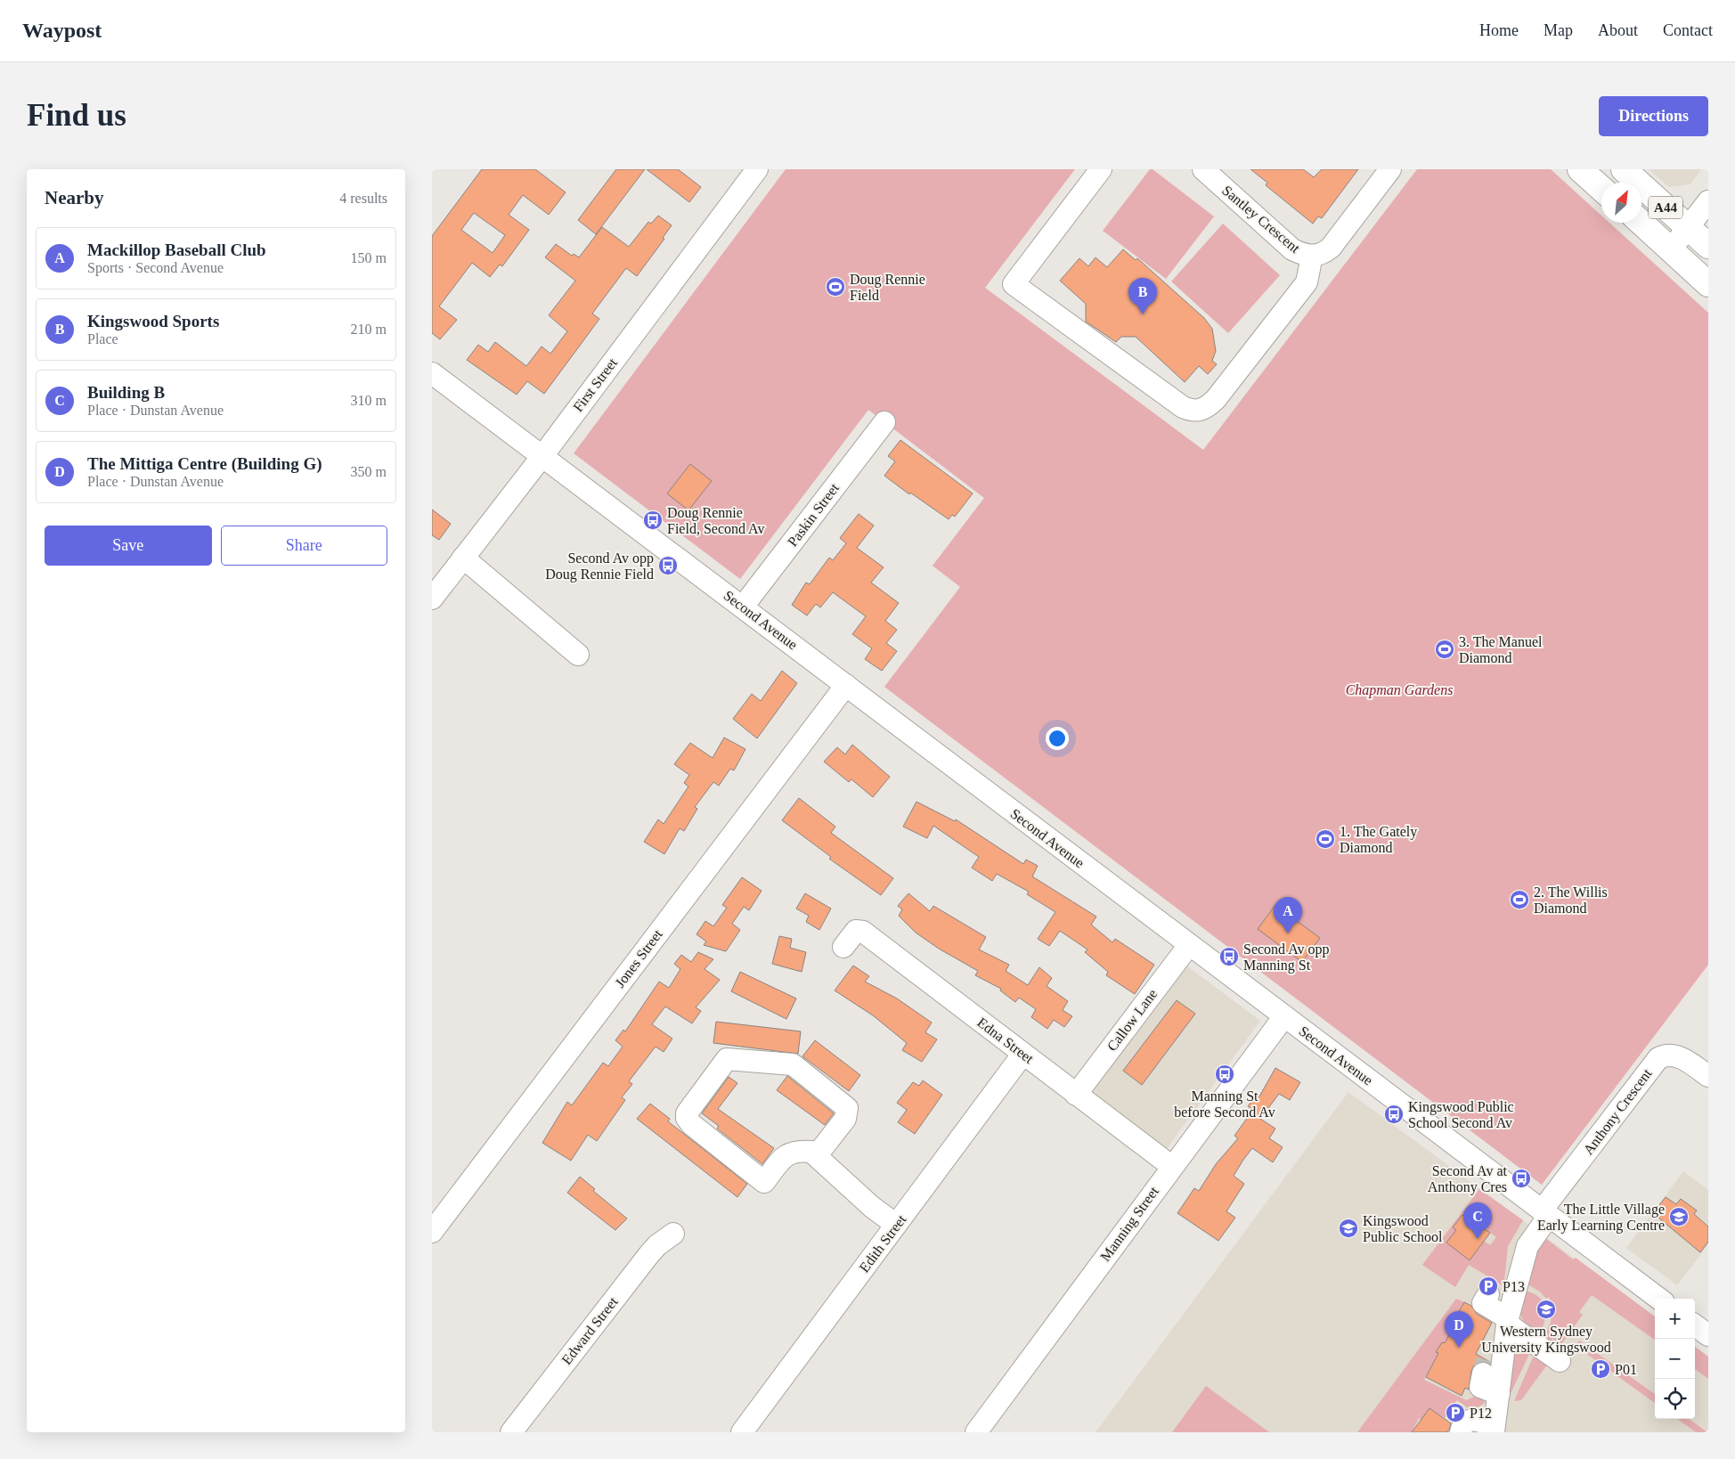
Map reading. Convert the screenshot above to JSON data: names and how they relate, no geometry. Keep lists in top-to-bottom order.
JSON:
{
  "streets": {
    "highway": ["A44"],
    "street": [
      "Santley Crescent",
      "First Street",
      "Paskin Street",
      "Second Avenue",
      "Jones Street",
      "Callow Lane",
      "Edna Street",
      "Anthony Crescent",
      "Manning Street",
      "Edith Street",
      "Edward Street"
    ]
  },
  "crossings": [
    ["First Street", "Second Avenue"],
    ["Paskin Street", "Second Avenue"],
    ["Second Avenue", "Jones Street"],
    ["Second Avenue", "Callow Lane"],
    ["Second Avenue", "Anthony Crescent"],
    ["Second Avenue", "Manning Street"],
    ["Callow Lane", "Edna Street"],
    ["Edna Street", "Manning Street"],
    ["Edna Street", "Edith Street"]
  ],
  "parks": ["Chapman Gardens"],
  "places": {
    "sports": [
      "Doug Rennie Field",
      "3. The Manuel Diamond",
      "1. The Gately Diamond",
      "2. The Willis Diamond"
    ],
    "bus stop": [
      "Doug Rennie Field, Second Av",
      "Second Av opp Doug Rennie Field",
      "Second Av opp Manning St",
      "Manning St before Second Av",
      "Kingswood Public School Second Av",
      "Second Av at Anthony Cres"
    ],
    "school or university": ["The Little Village Early Learning Centre", "Kingswood Public School", "Western Sydney University Kingswood"],
    "parking": ["P13", "P01", "P12"]
  },
  "north": "top right",
  "page": {
    "header": "Waypost",
    "nav": [
      "Home",
      "Map",
      "About",
      "Contact"
    ],
    "buttons": [
      "Directions",
      ["Save", "Share"]
    ],
    "title": "Find us",
    "heading": ["Nearby", "4 results"],
    "list": [
      {
        "mark": "A",
        "name": "Mackillop Baseball Club",
        "note": "Sports · Second Avenue",
        "value": "150 m"
      },
      {
        "mark": "B",
        "name": "Kingswood Sports",
        "note": "Place",
        "value": "210 m"
      },
      {
        "mark": "C",
        "name": "Building B",
        "note": "Place · Dunstan Avenue",
        "value": "310 m"
      },
      {
        "mark": "D",
        "name": "The Mittiga Centre (Building G)",
        "note": "Place · Dunstan Avenue",
        "value": "350 m"
      }
    ],
    "pins": [
      "B",
      "A",
      "C",
      "D"
    ],
    "map_buttons": ["+", "−"]
  }
}
